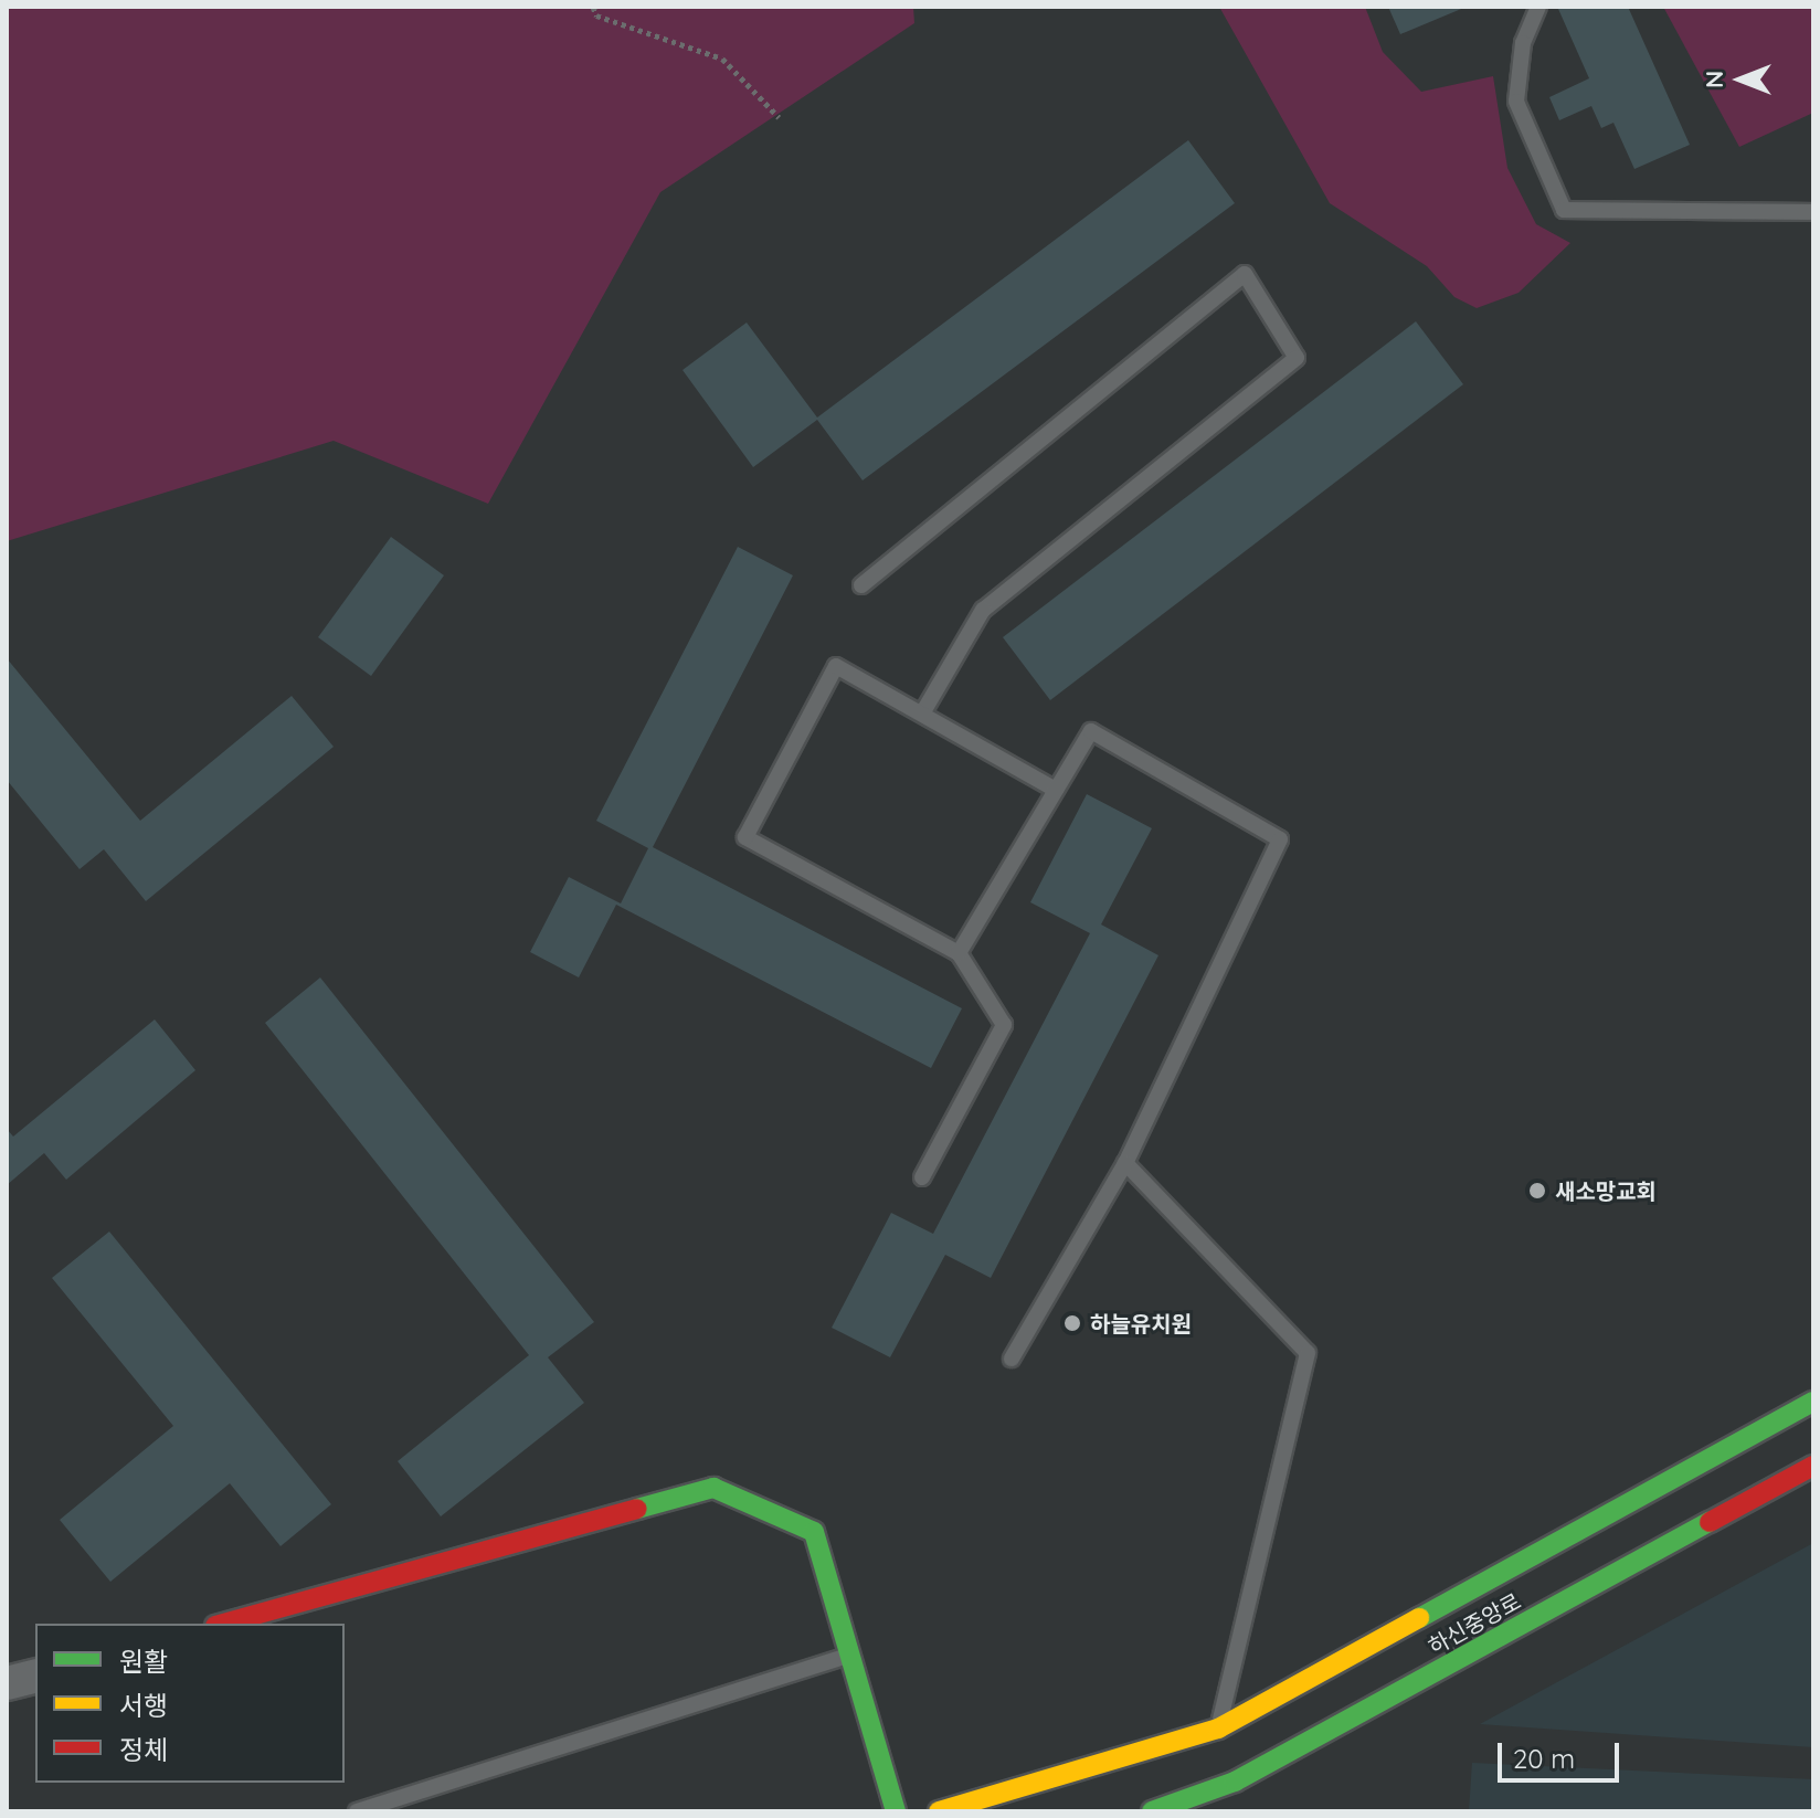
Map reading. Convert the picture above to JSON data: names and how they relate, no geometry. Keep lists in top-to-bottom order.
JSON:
{
  "streets": {
    "street": ["하신중앙로"]
  },
  "places": ["새소망교회", "하늘유치원"],
  "legend": ["원활", "서행", "정체"],
  "scale_bar": "20 m",
  "north": "left"
}
